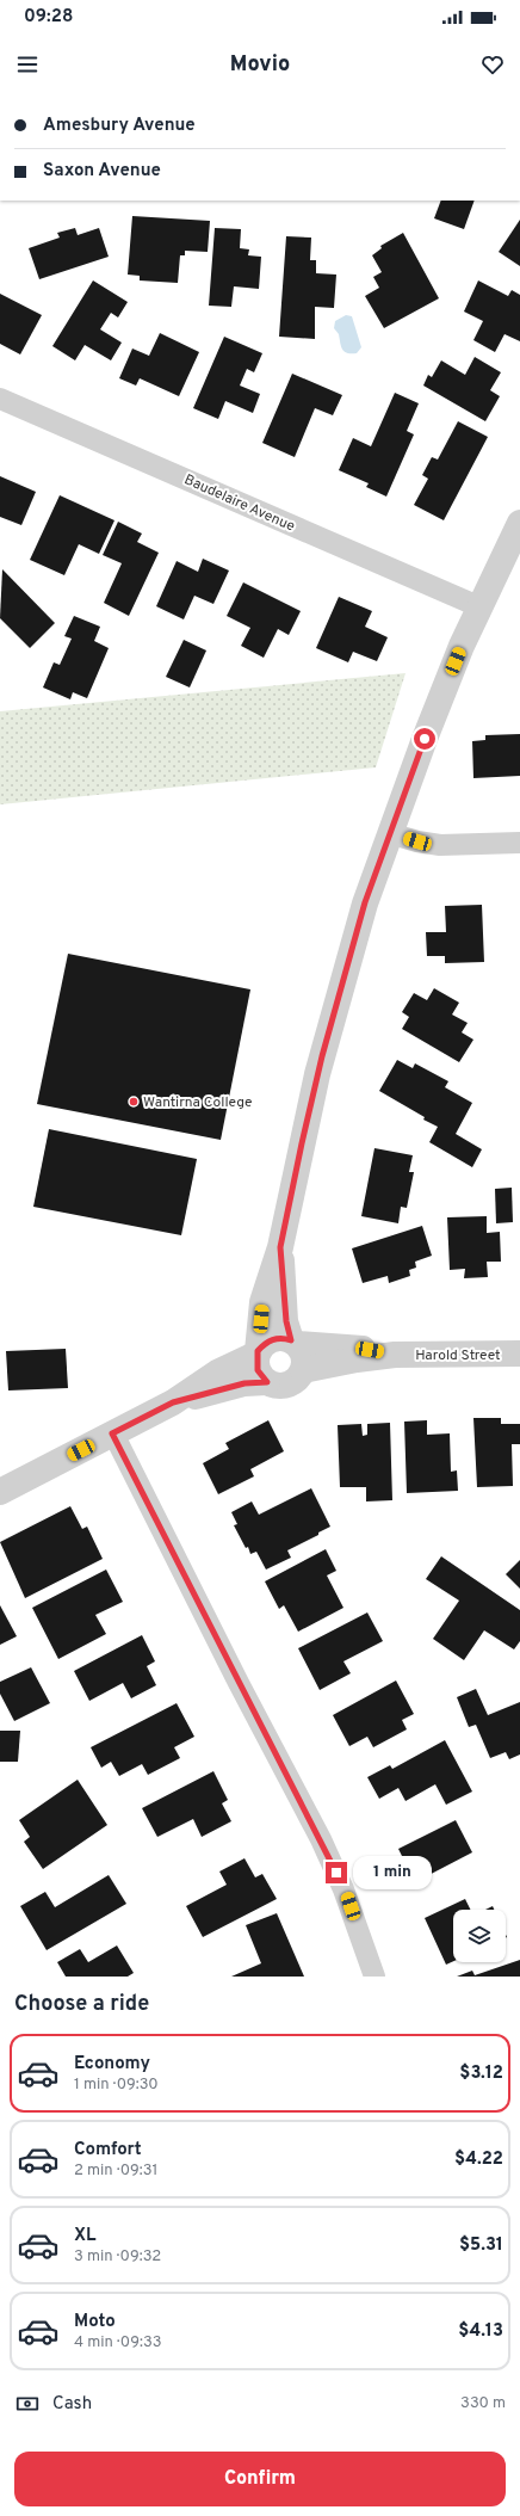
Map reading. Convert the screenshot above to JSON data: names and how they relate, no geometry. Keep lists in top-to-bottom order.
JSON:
{
  "streets": {
    "street": ["Baudelaire Avenue", "Harold Street"]
  },
  "places": ["Wantirna College"],
  "page": {
    "status": "09:28",
    "header": "Movio",
    "banner": ["Amesbury Avenue", "Saxon Avenue"],
    "bubble": "1 min",
    "heading": "Choose a ride",
    "list": [
      {
        "name": "Economy",
        "note": "1 min · 09:30",
        "value": "$3.12"
      },
      {
        "name": "Comfort",
        "note": "2 min · 09:31",
        "value": "$4.22"
      },
      {
        "name": "XL",
        "note": "3 min · 09:32",
        "value": "$5.31"
      },
      {
        "name": "Moto",
        "note": "4 min · 09:33",
        "value": "$4.13"
      }
    ],
    "pay": ["Cash", "330 m"],
    "buttons": "Confirm"
  }
}
